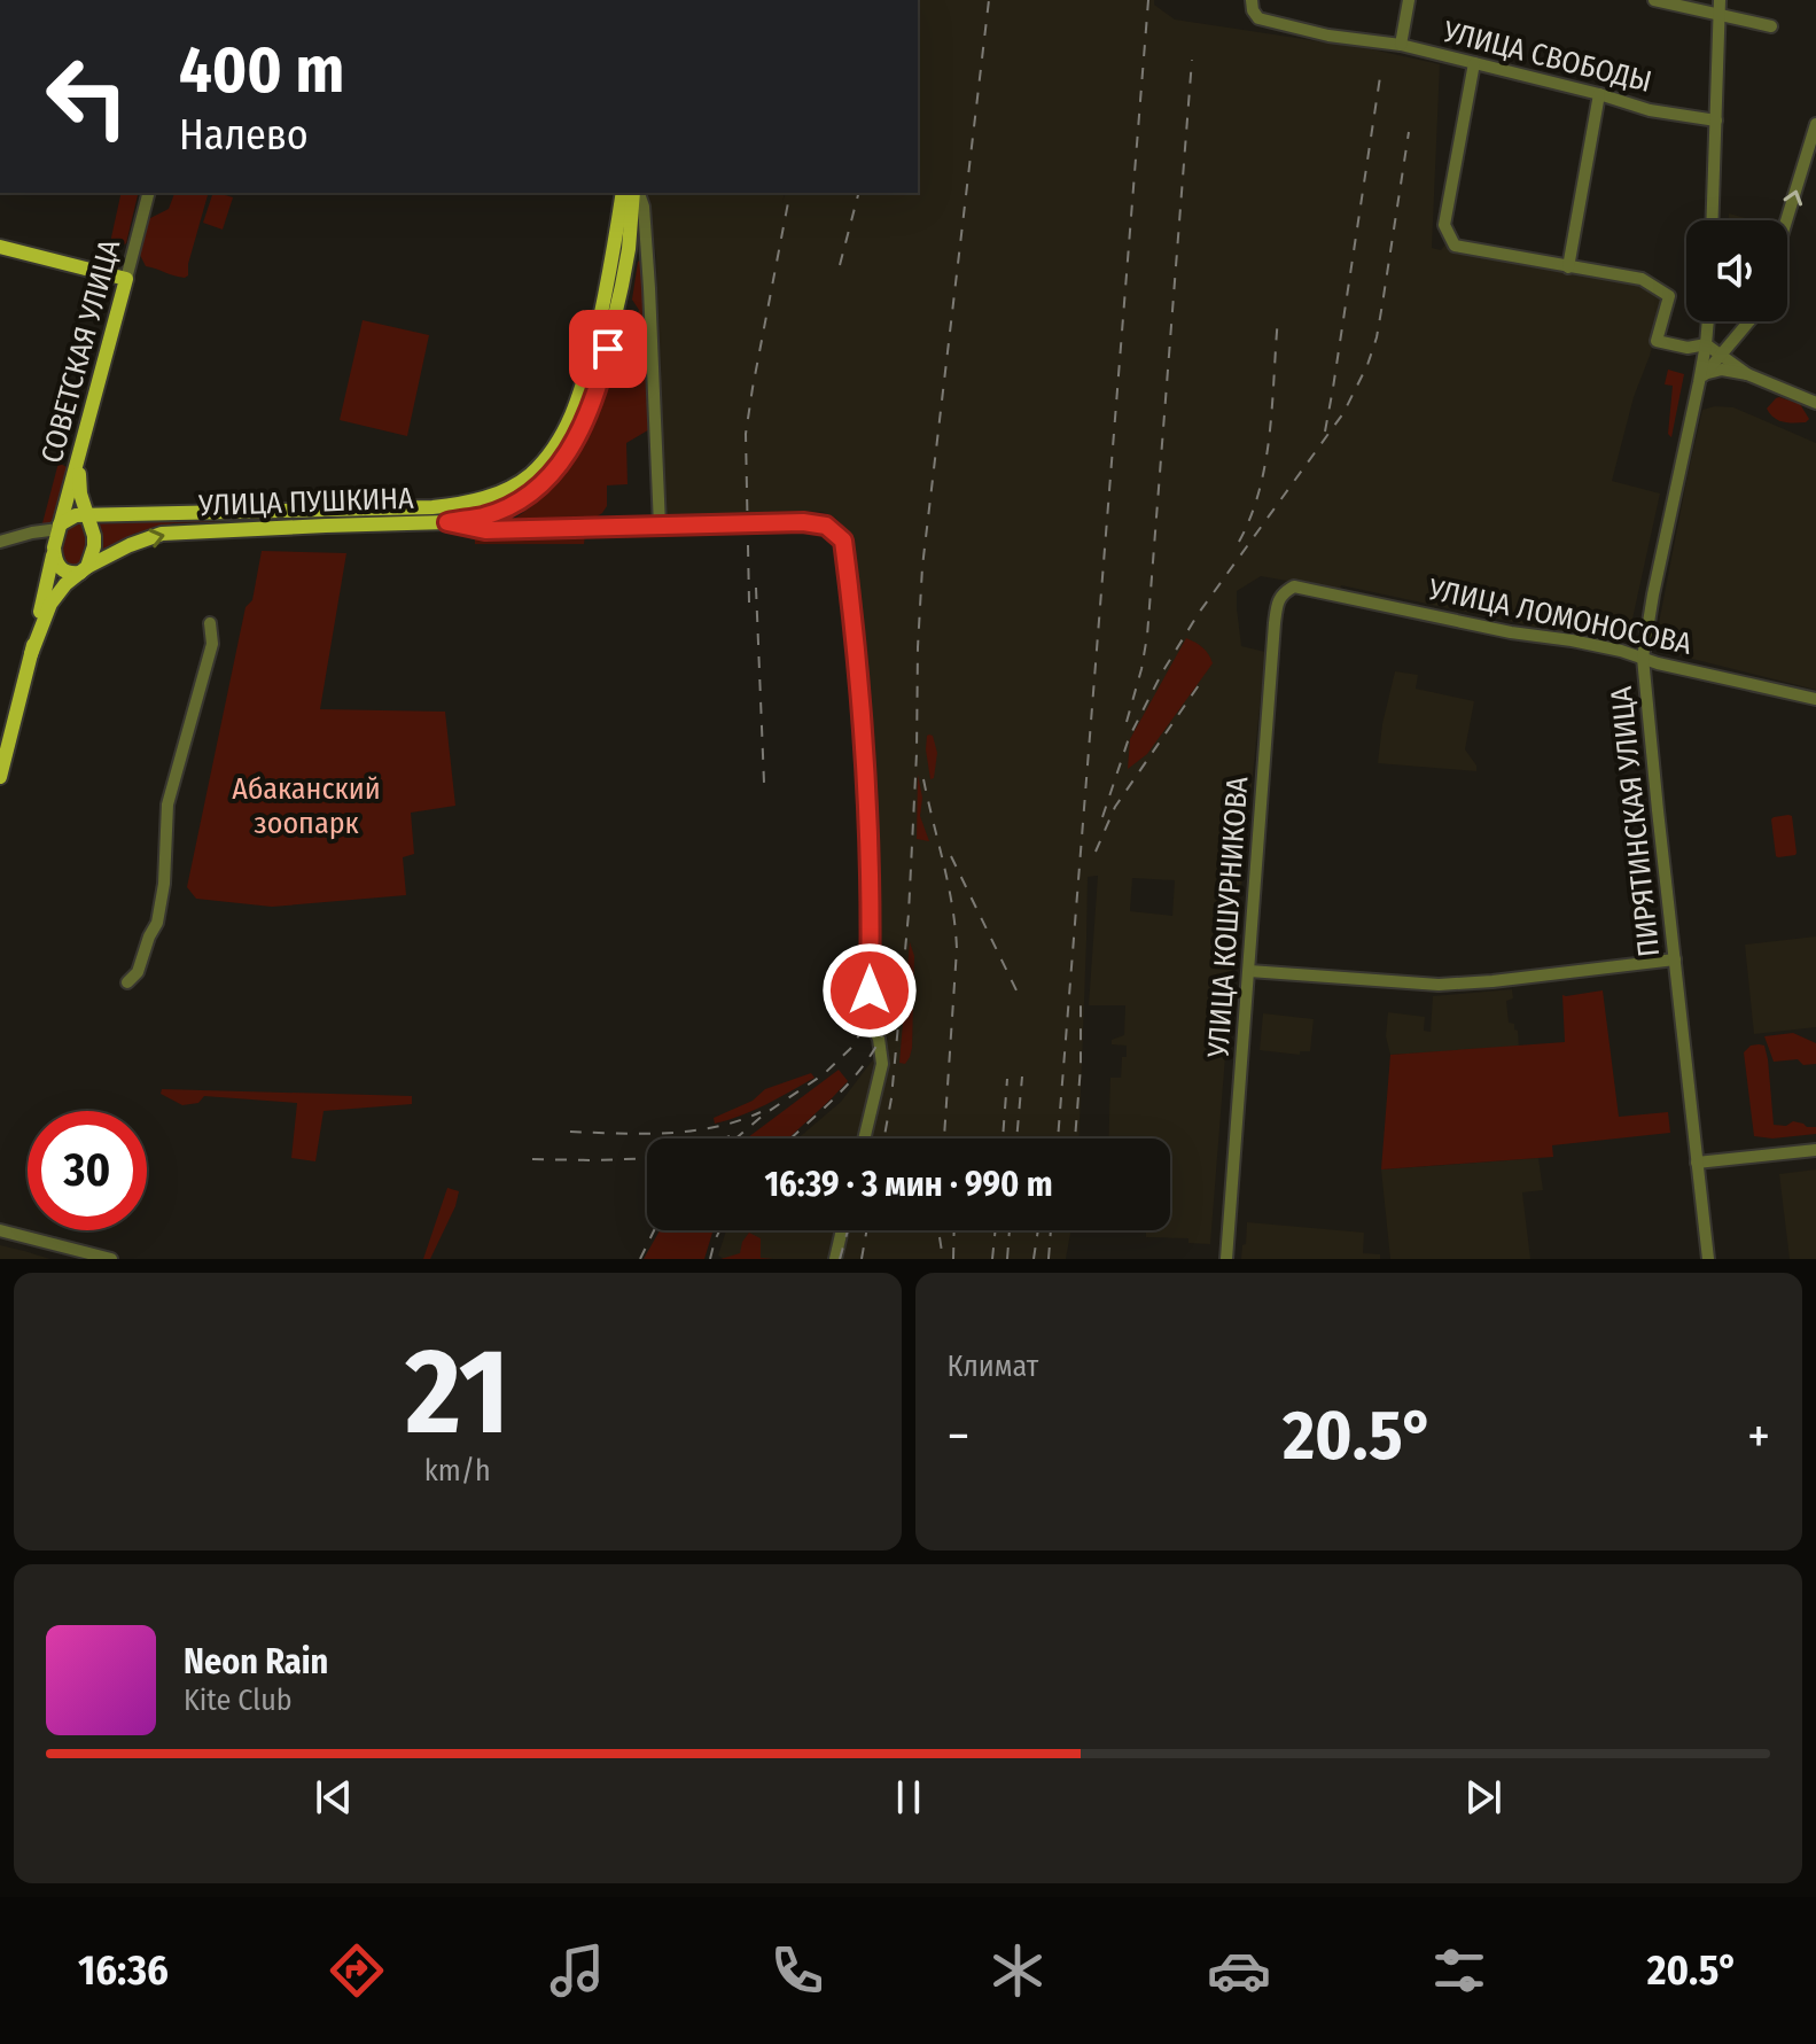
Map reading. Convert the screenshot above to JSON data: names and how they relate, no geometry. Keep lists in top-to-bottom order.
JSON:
{
  "streets": {
    "main road": ["СОВЕТСКАЯ УЛИЦА", "УЛИЦА ПУШКИНА"],
    "street": [
      "УЛИЦА СВОБОДЫ",
      "УЛИЦА ЛОМОНОСОВА",
      "ПИРЯТИНСКАЯ УЛИЦА",
      "УЛИЦА КОШУРНИКОВА"
    ]
  },
  "crossings": [
    ["СОВЕТСКАЯ УЛИЦА", "УЛИЦА ПУШКИНА"],
    ["УЛИЦА ЛОМОНОСОВА", "ПИРЯТИНСКАЯ УЛИЦА"],
    ["УЛИЦА ЛОМОНОСОВА", "УЛИЦА КОШУРНИКОВА"]
  ],
  "parks": ["Абаканский зоопарк"],
  "page": {
    "turn": ["400 m", "Налево"],
    "limit": "30",
    "trip": "16:39 · 3 мин · 990 m",
    "tile": [
      ["21", "km/h"],
      "Климат"
    ],
    "heat": ["−", "20.5°", "+"],
    "song": ["Neon Rain", "Kite Club"],
    "tabs": ["16:36", "20.5°"]
  }
}
